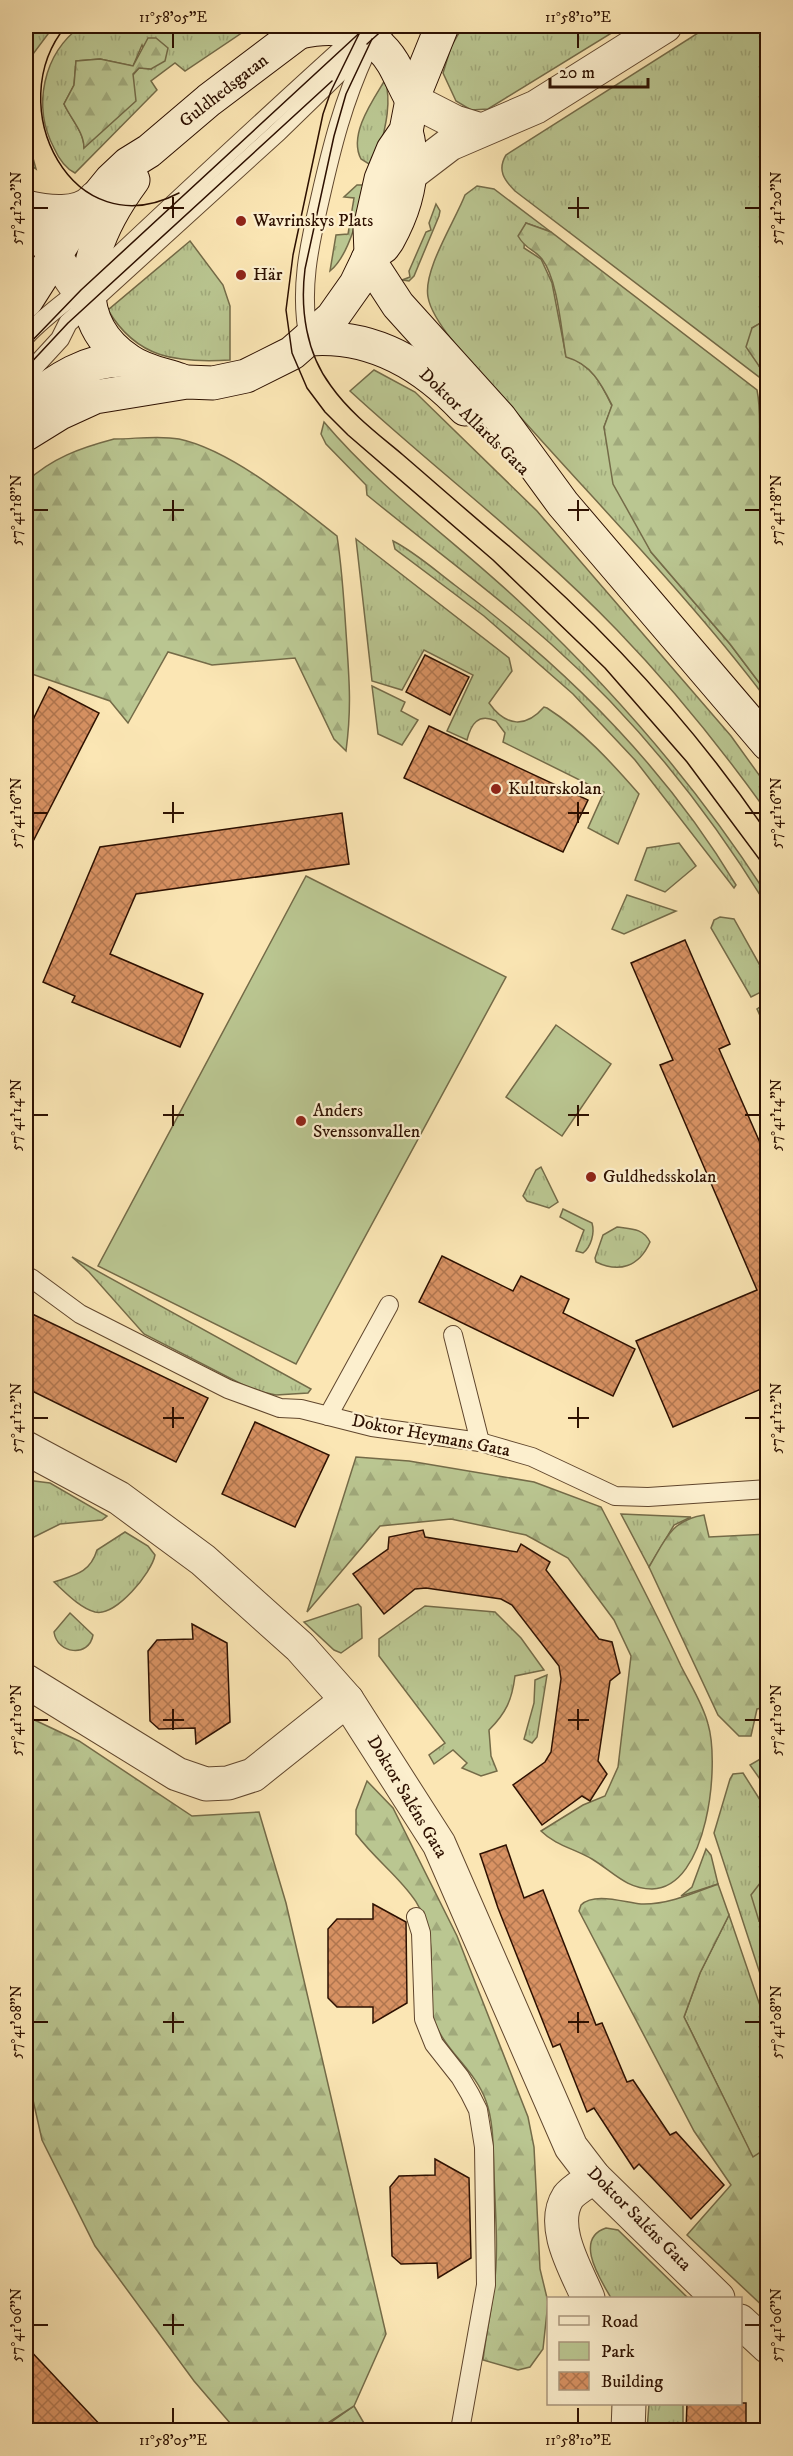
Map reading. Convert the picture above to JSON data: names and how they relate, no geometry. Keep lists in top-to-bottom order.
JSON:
{
  "streets": {
    "street": ["Guldhedsgatan", "Doktor Allards Gata", "Doktor Saléns Gata"],
    "lane": ["Doktor Heymans Gata"]
  },
  "places": [
    "Wavrinskys Plats",
    "Här",
    "Kulturskolan",
    "Anders Svenssonvallen",
    "Guldhedsskolan"
  ],
  "legend": ["Road", "Park", "Building"],
  "scale_bar": "20 m",
  "coordinates": [
    "11°58'05\"E",
    "11°58'10\"E",
    "57°41'20\"N",
    "57°41'18\"N",
    "57°41'16\"N",
    "57°41'14\"N",
    "57°41'12\"N",
    "57°41'10\"N",
    "57°41'08\"N",
    "57°41'06\"N"
  ]
}
